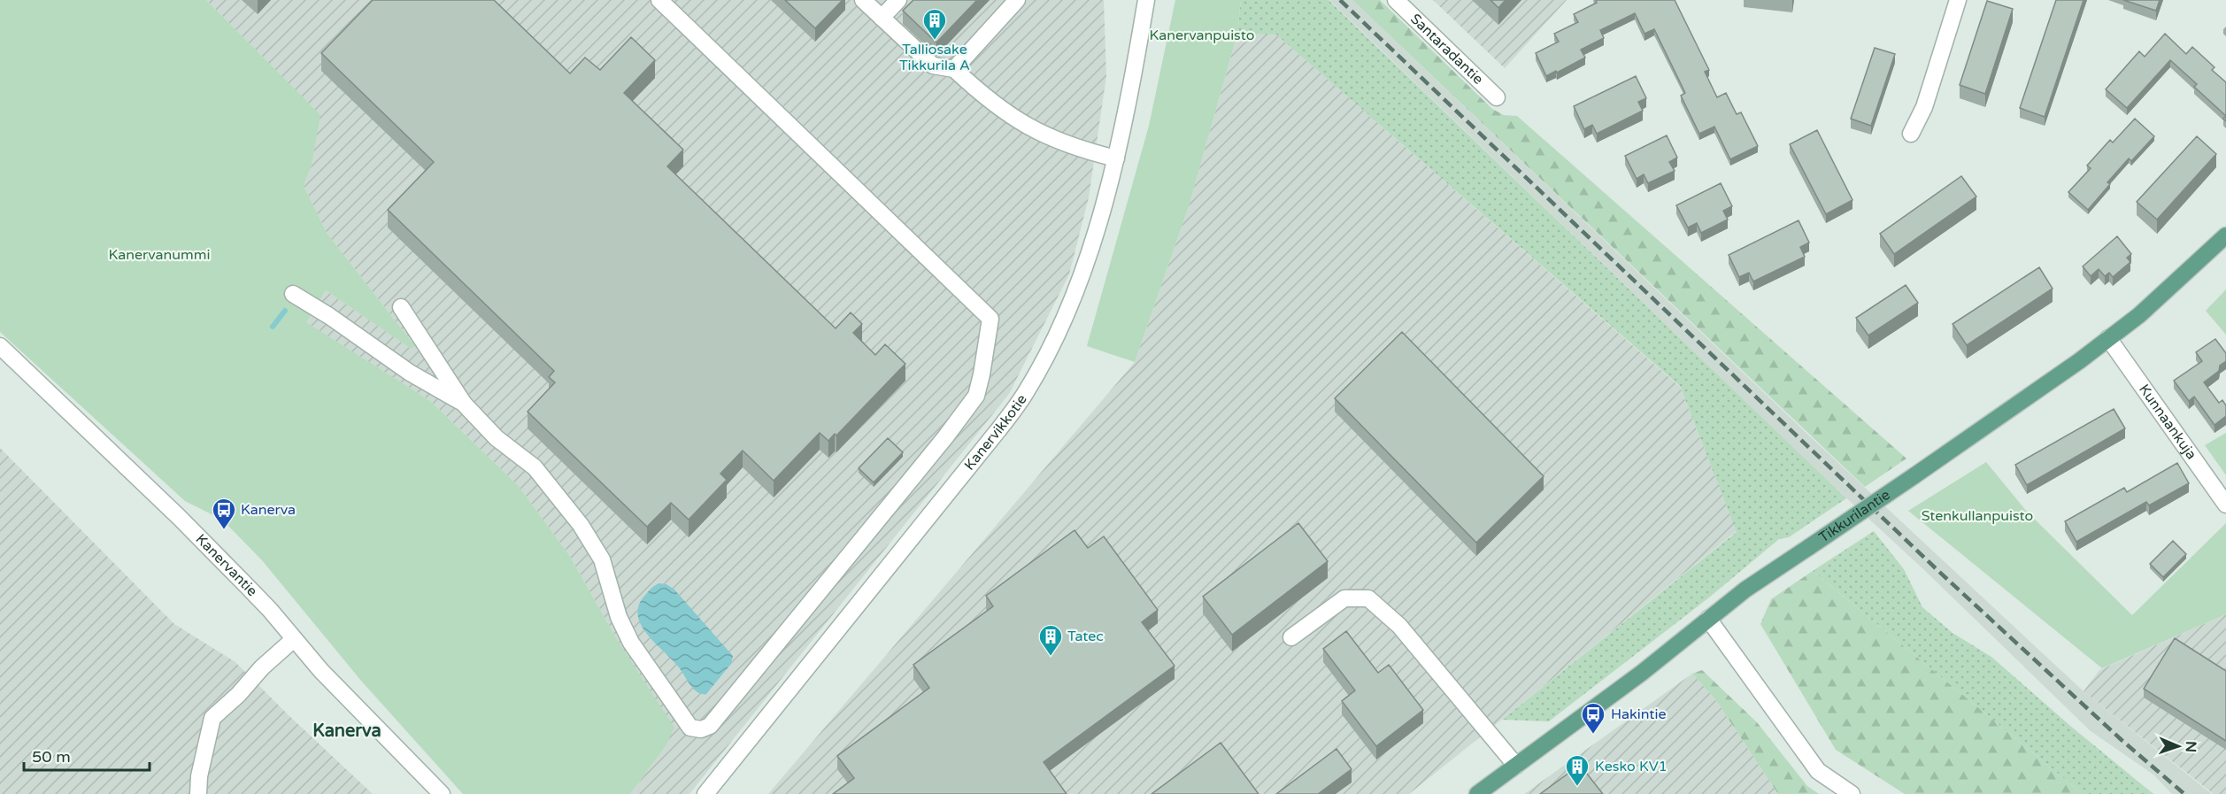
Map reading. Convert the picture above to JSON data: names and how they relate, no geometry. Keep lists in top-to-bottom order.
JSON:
{
  "streets": {
    "main road": ["Tikkurilantie"],
    "street": [
      "Santaradantie",
      "Kunnaankuja",
      "Kanervikkotie",
      "Kanervantie"
    ]
  },
  "crossings": [
    ["Kunnaankuja", "Tikkurilantie"]
  ],
  "districts": ["Kanerva"],
  "parks": ["Kanervanpuisto", "Kanervanummi", "Stenkullanpuisto"],
  "places": {
    "building": ["Talliosake Tikkurila A", "Tatec", "Kesko KV1"],
    "bus stop": ["Kanerva", "Hakintie"]
  },
  "scale_bar": "50 m",
  "north": "right"
}
